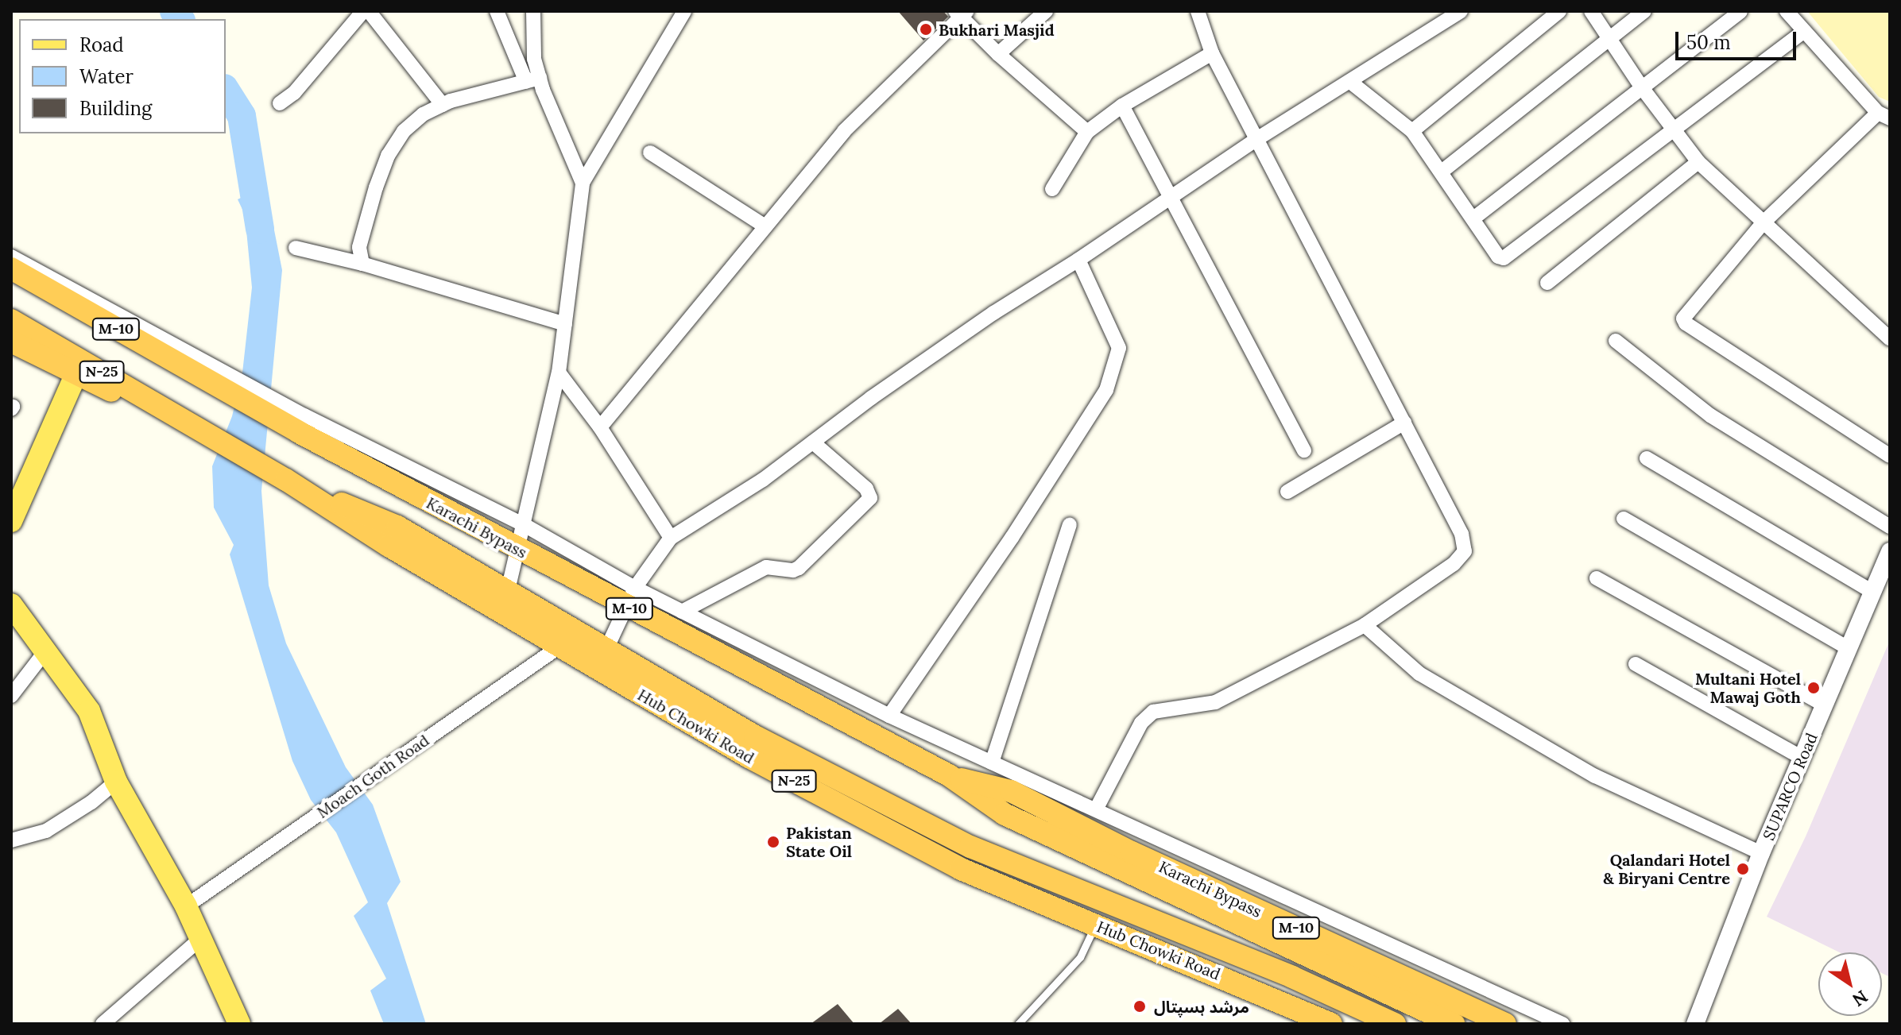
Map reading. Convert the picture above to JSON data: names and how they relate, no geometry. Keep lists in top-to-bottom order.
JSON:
{
  "streets": {
    "highway": [
      "M-10",
      "N-25",
      "Karachi Bypass",
      "Hub Chowki Road"
    ],
    "street": ["Moach Goth Road", "SUPARCO Road"]
  },
  "crossings": [
    ["Hub Chowki Road", "Moach Goth Road"]
  ],
  "places": [
    "Bukhari Masjid",
    "Multani Hotel Mawaj Goth",
    "Pakistan State Oil",
    "Qalandari Hotel & Biryani Centre",
    "مرشد ہسپتال"
  ],
  "legend": ["Road", "Water", "Building"],
  "scale_bar": "50 m",
  "north": "bottom right"
}
